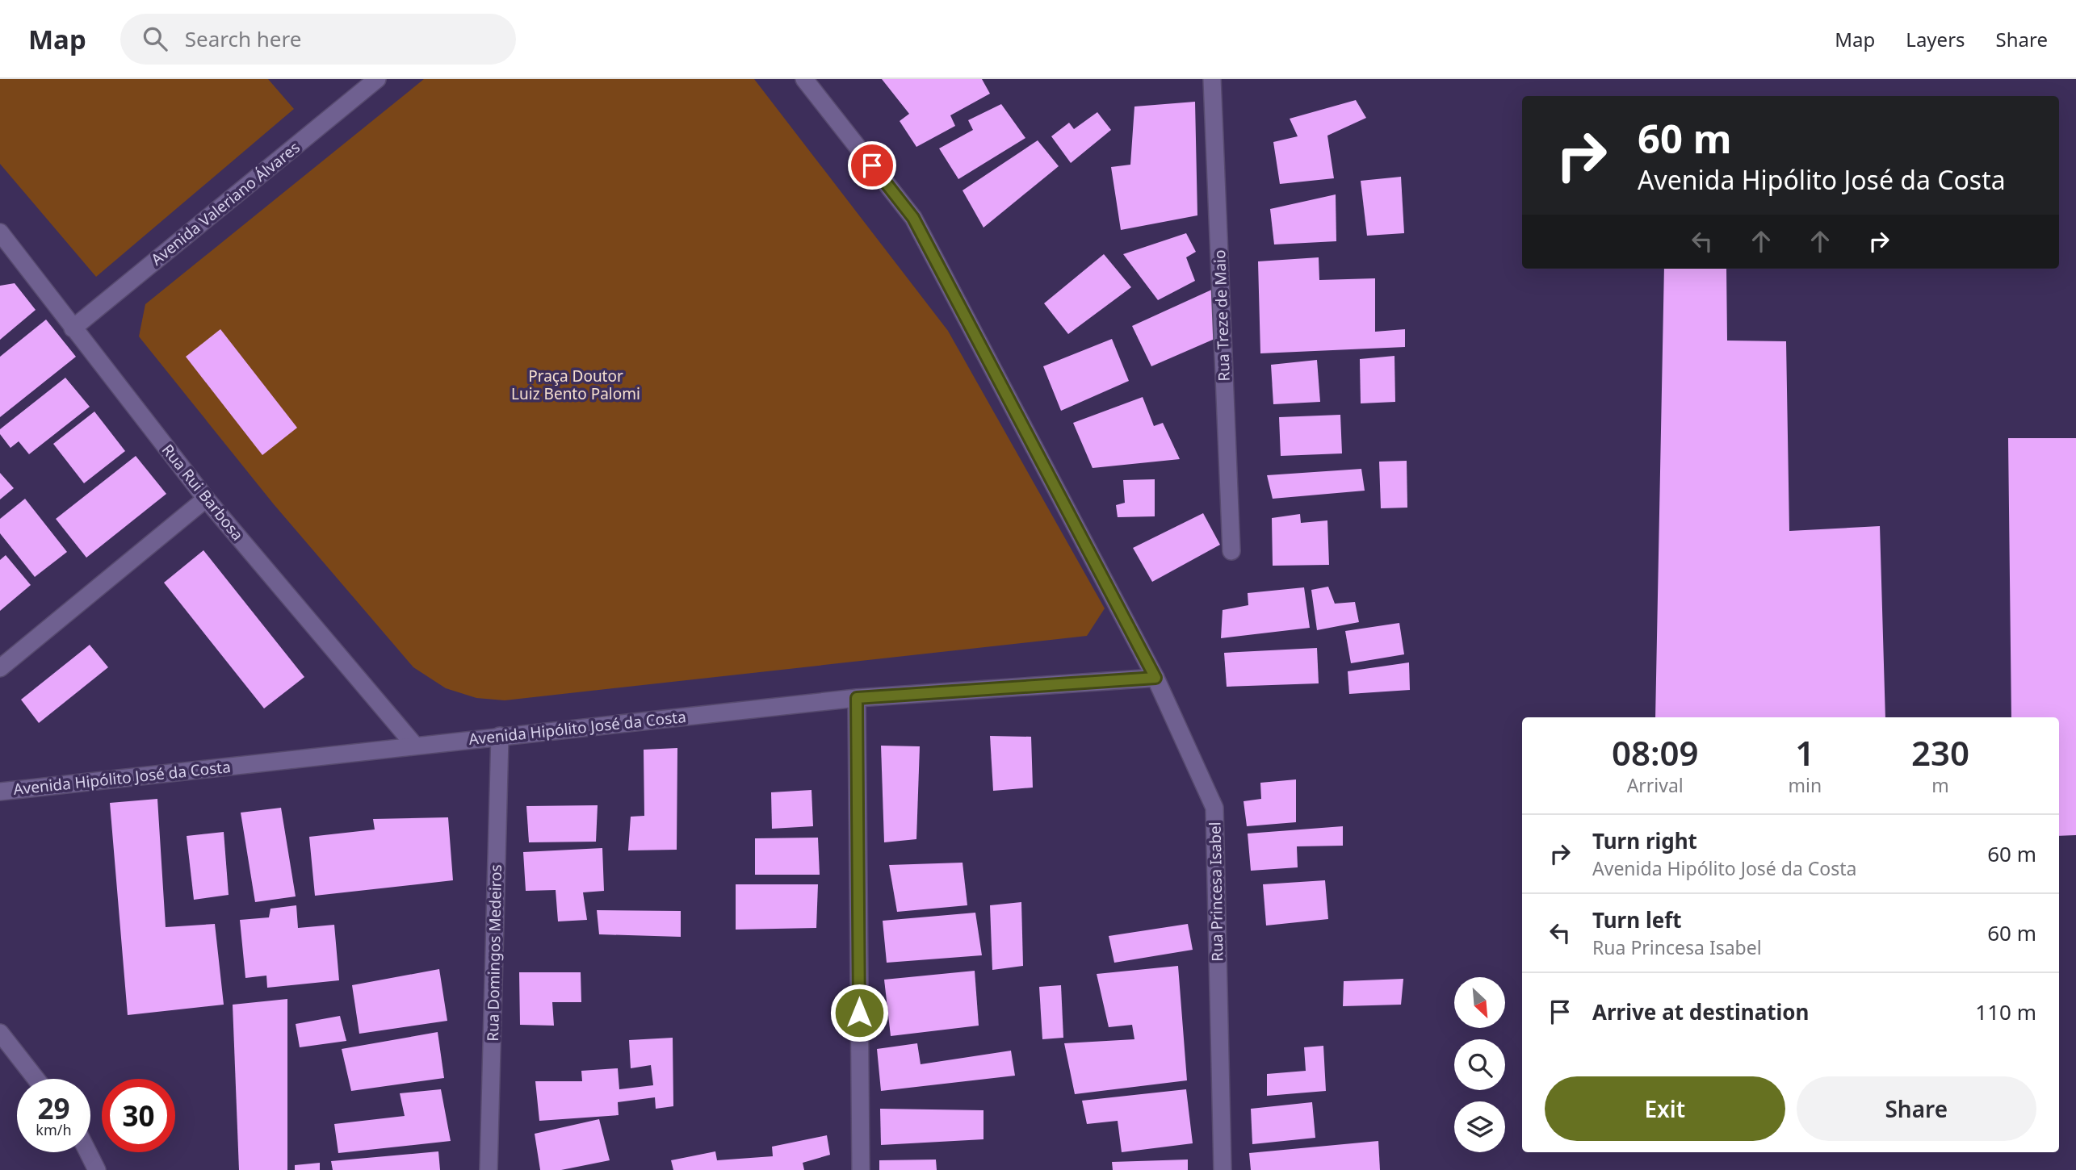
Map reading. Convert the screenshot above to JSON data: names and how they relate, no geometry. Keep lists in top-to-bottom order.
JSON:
{
  "streets": {
    "street": [
      "Avenida Valeriano Álvares",
      "Rua Treze de Maio",
      "Rua Rui Barbosa",
      "Avenida Hipólito José da Costa",
      "Rua Princesa Isabel",
      "Rua Domingos Medeiros"
    ]
  },
  "crossings": [
    ["Avenida Valeriano Álvares", "Rua Rui Barbosa"],
    ["Rua Rui Barbosa", "Avenida Hipólito José da Costa"],
    ["Avenida Hipólito José da Costa", "Rua Princesa Isabel"],
    ["Avenida Hipólito José da Costa", "Rua Domingos Medeiros"]
  ],
  "parks": ["Praça Doutor Luiz Bento Palomi"],
  "north": "bottom right",
  "page": {
    "header": "Map",
    "search": "Search here",
    "nav": ["Map", "Layers", "Share"],
    "turn": ["60 m", "Avenida Hipólito José da Costa"],
    "eta": [
      "08:09",
      "Arrival",
      "1",
      "min",
      "230",
      "m"
    ],
    "list": [
      {
        "name": "Turn right",
        "note": "Avenida Hipólito José da Costa",
        "value": "60 m"
      },
      {
        "name": "Turn left",
        "note": "Rua Princesa Isabel",
        "value": "60 m"
      },
      {
        "name": "Arrive at destination",
        "value": "110 m"
      }
    ],
    "buttons": ["Exit", "Share"],
    "speed": "29 km/h",
    "limit": "30"
  }
}
